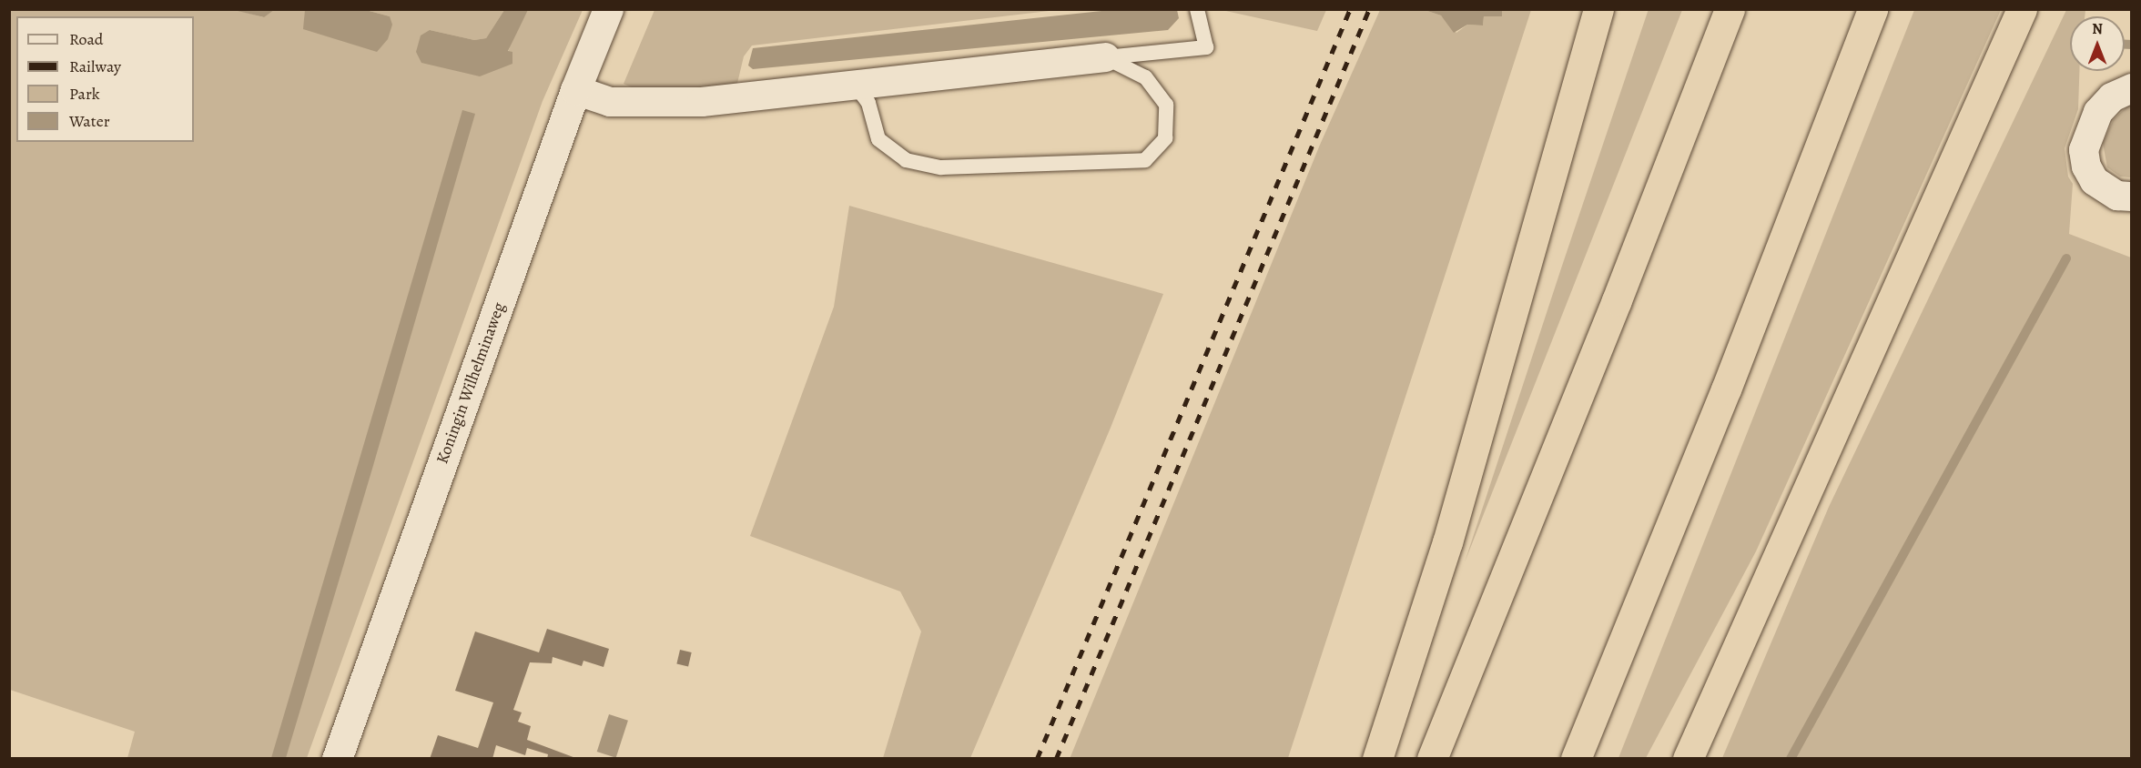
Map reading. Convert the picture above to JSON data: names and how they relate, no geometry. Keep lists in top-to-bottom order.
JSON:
{
  "streets": {
    "main road": ["Koningin Wilhelminaweg"]
  },
  "legend": [
    "Road",
    "Railway",
    "Park",
    "Water"
  ],
  "north": "top"
}
